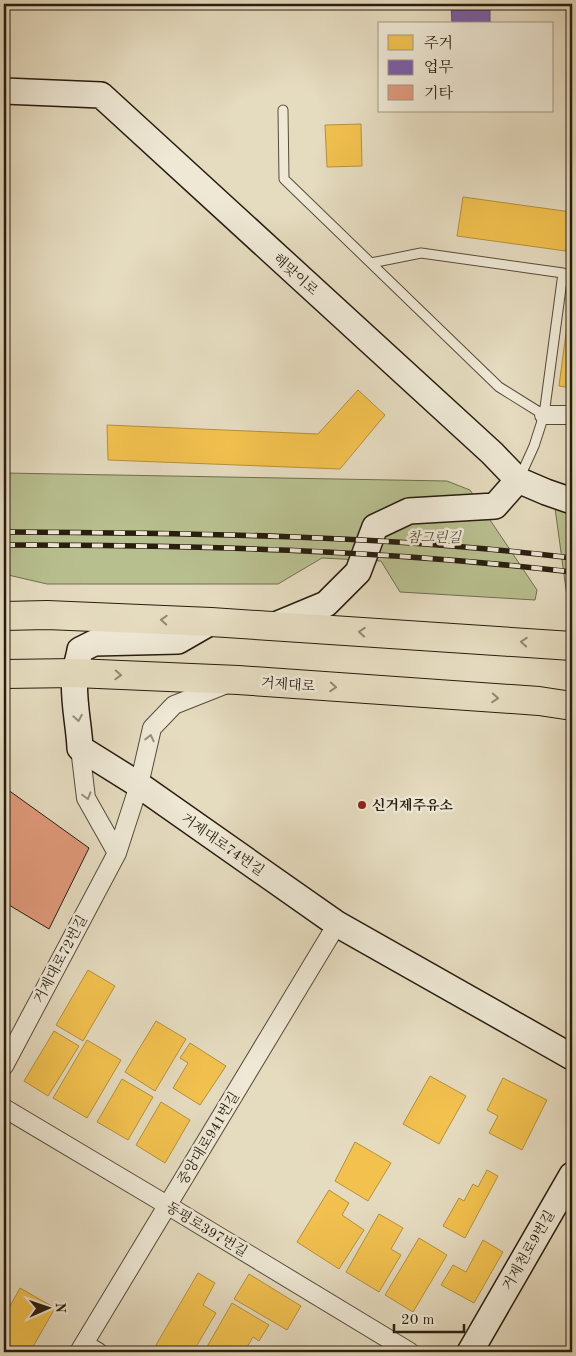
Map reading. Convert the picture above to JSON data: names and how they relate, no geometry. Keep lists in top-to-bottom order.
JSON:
{
  "streets": {
    "main road": ["거제대로"],
    "street": [
      "해맞이로",
      "거제대로74번길",
      "거제대로72번길",
      "중앙대로941번길",
      "동평로397번길",
      "거제천로9번길"
    ]
  },
  "crossings": [
    ["거제대로", "거제대로72번길"],
    ["거제대로74번길", "거제대로72번길"],
    ["거제대로74번길", "중앙대로941번길"],
    ["중앙대로941번길", "동평로397번길"]
  ],
  "parks": ["참그린길"],
  "places": ["신거제주유소"],
  "legend": ["주거", "업무", "기타"],
  "scale_bar": "20 m",
  "north": "right"
}
